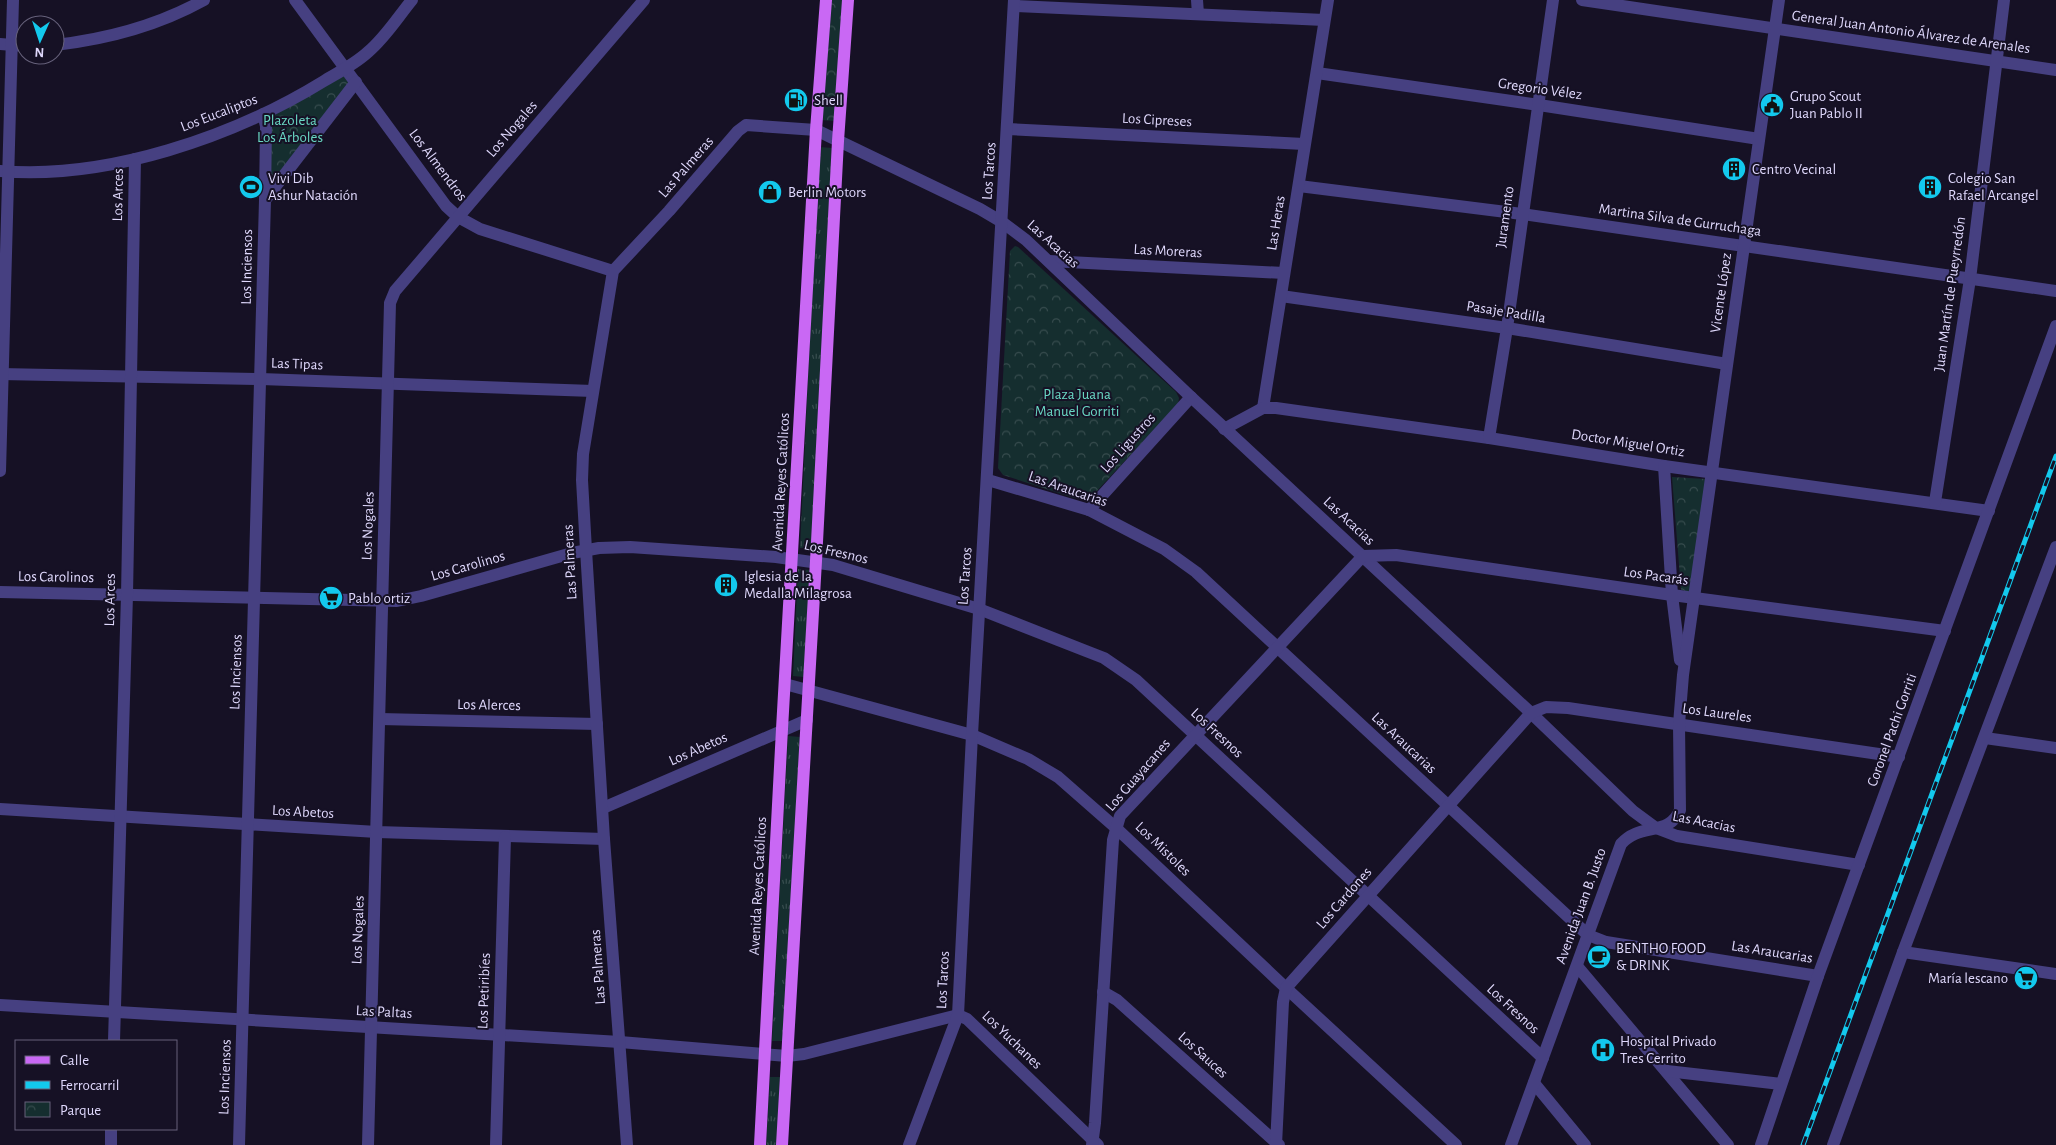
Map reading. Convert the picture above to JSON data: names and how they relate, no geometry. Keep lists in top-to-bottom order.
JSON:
{
  "streets": {
    "main road": ["Avenida Reyes Católicos"],
    "street": [
      "General Juan Antonio Álvarez de Arenales",
      "Gregorio Vélez",
      "Los Eucaliptos",
      "Los Cipreses",
      "Los Nogales",
      "Los Almendros",
      "Las Palmeras",
      "Los Tarcos",
      "Los Arces",
      "Juramento",
      "Martina Silva de Gurruchaga",
      "Las Heras",
      "Las Acacias",
      "Las Moreras",
      "Los Inciensos",
      "Vicente López",
      "Juan Martín de Pueyrredón",
      "Pasaje Padilla",
      "Las Tipas",
      "Los Ligustros",
      "Doctor Miguel Ortiz",
      "Las Araucarias",
      "Los Fresnos",
      "Los Carolinos",
      "Los Pacarás",
      "Los Alerces",
      "Los Laureles",
      "Coronel Pachi Gorriti",
      "Los Abetos",
      "Los Guayacanes",
      "Los Mistoles",
      "Los Cardones",
      "Avenida Juan B. Justo",
      "Los Petiribíes",
      "Las Paltas",
      "Los Yuchanes",
      "Los Sauces"
    ]
  },
  "crossings": [
    ["General Juan Antonio Álvarez de Arenales", "Vicente López"],
    ["General Juan Antonio Álvarez de Arenales", "Juan Martín de Pueyrredón"],
    ["Gregorio Vélez", "Juramento"],
    ["Gregorio Vélez", "Las Heras"],
    ["Gregorio Vélez", "Vicente López"],
    ["Los Eucaliptos", "Los Almendros"],
    ["Los Eucaliptos", "Los Arces"],
    ["Los Eucaliptos", "Los Inciensos"],
    ["Los Cipreses", "Los Tarcos"],
    ["Los Cipreses", "Las Heras"],
    ["Los Nogales", "Los Almendros"],
    ["Los Nogales", "Las Tipas"],
    ["Los Nogales", "Los Carolinos"],
    ["Los Nogales", "Los Alerces"],
    ["Los Nogales", "Los Abetos"],
    ["Los Nogales", "Las Paltas"],
    ["Los Almendros", "Las Palmeras"],
    ["Las Palmeras", "Las Acacias"],
    ["Las Palmeras", "Las Tipas"],
    ["Las Palmeras", "Avenida Reyes Católicos"],
    ["Las Palmeras", "Los Carolinos"],
    ["Las Palmeras", "Los Alerces"],
    ["Las Palmeras", "Los Abetos"],
    ["Las Palmeras", "Las Paltas"],
    ["Los Tarcos", "Las Acacias"],
    ["Los Tarcos", "Las Araucarias"],
    ["Los Tarcos", "Los Fresnos"],
    ["Los Tarcos", "Los Mistoles"],
    ["Los Tarcos", "Los Yuchanes"],
    ["Los Arces", "Las Tipas"],
    ["Los Arces", "Los Carolinos"],
    ["Los Arces", "Los Abetos"],
    ["Los Arces", "Las Paltas"],
    ["Juramento", "Martina Silva de Gurruchaga"],
    ["Juramento", "Pasaje Padilla"],
    ["Juramento", "Doctor Miguel Ortiz"],
    ["Martina Silva de Gurruchaga", "Las Heras"],
    ["Martina Silva de Gurruchaga", "Vicente López"],
    ["Martina Silva de Gurruchaga", "Juan Martín de Pueyrredón"],
    ["Las Heras", "Las Moreras"],
    ["Las Heras", "Pasaje Padilla"],
    ["Las Heras", "Doctor Miguel Ortiz"],
    ["Las Acacias", "Las Moreras"],
    ["Las Acacias", "Los Ligustros"],
    ["Las Acacias", "Los Pacarás"],
    ["Las Acacias", "Los Laureles"],
    ["Las Acacias", "Coronel Pachi Gorriti"],
    ["Las Acacias", "Los Guayacanes"],
    ["Las Acacias", "Los Cardones"],
    ["Las Acacias", "Avenida Juan B. Justo"],
    ["Los Inciensos", "Las Tipas"],
    ["Los Inciensos", "Los Carolinos"],
    ["Los Inciensos", "Los Abetos"],
    ["Los Inciensos", "Las Paltas"],
    ["Vicente López", "Pasaje Padilla"],
    ["Vicente López", "Doctor Miguel Ortiz"],
    ["Vicente López", "Avenida Juan B. Justo"],
    ["Juan Martín de Pueyrredón", "Doctor Miguel Ortiz"],
    ["Los Ligustros", "Las Araucarias"],
    ["Doctor Miguel Ortiz", "Coronel Pachi Gorriti"],
    ["Doctor Miguel Ortiz", "Avenida Juan B. Justo"],
    ["Avenida Reyes Católicos", "Los Fresnos"],
    ["Avenida Reyes Católicos", "Los Carolinos"],
    ["Avenida Reyes Católicos", "Los Abetos"],
    ["Avenida Reyes Católicos", "Los Mistoles"],
    ["Avenida Reyes Católicos", "Las Paltas"],
    ["Avenida Reyes Católicos", "Los Yuchanes"],
    ["Las Araucarias", "Coronel Pachi Gorriti"],
    ["Las Araucarias", "Los Guayacanes"],
    ["Las Araucarias", "Los Cardones"],
    ["Las Araucarias", "Avenida Juan B. Justo"],
    ["Los Fresnos", "Los Carolinos"],
    ["Los Fresnos", "Los Guayacanes"],
    ["Los Fresnos", "Los Cardones"],
    ["Los Fresnos", "Avenida Juan B. Justo"],
    ["Los Pacarás", "Coronel Pachi Gorriti"],
    ["Los Pacarás", "Los Guayacanes"],
    ["Los Pacarás", "Avenida Juan B. Justo"],
    ["Los Laureles", "Coronel Pachi Gorriti"],
    ["Los Laureles", "Los Cardones"],
    ["Los Laureles", "Avenida Juan B. Justo"],
    ["Los Abetos", "Los Petiribíes"],
    ["Los Guayacanes", "Los Mistoles"],
    ["Los Guayacanes", "Los Yuchanes"],
    ["Los Guayacanes", "Los Sauces"],
    ["Los Mistoles", "Los Cardones"],
    ["Los Petiribíes", "Las Paltas"],
    ["Las Paltas", "Los Yuchanes"]
  ],
  "parks": ["Plazoleta Los Árboles", "Plaza Juana Manuel Gorriti"],
  "places": {
    "fuel station": ["Shell"],
    "public building": ["Grupo Scout Juan Pablo II"],
    "building": ["Centro Vecinal", "Colegio San Rafael Arcangel", "Iglesia de la Medalla Milagrosa"],
    "sports": ["Vivi Dib Ashur Natación"],
    "shop": ["Berlin Motors"],
    "supermarket": ["Pablo ortiz", "María lescano"],
    "cafe": ["BENTHO FOOD & DRINK"],
    "hospital": ["Hospital Privado Tres Cerrito"]
  },
  "legend": ["Calle", "Ferrocarril", "Parque"],
  "north": "bottom"
}
